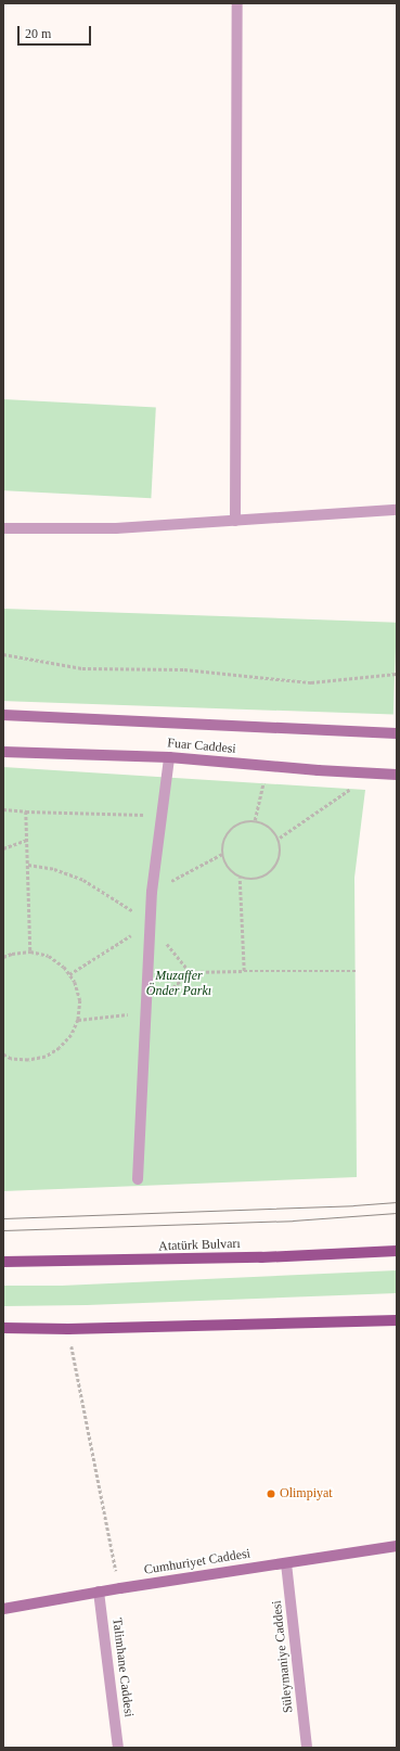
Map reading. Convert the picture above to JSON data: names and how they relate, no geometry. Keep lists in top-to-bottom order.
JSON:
{
  "streets": {
    "main road": ["Fuar Caddesi", "Atatürk Bulvarı", "Cumhuriyet Caddesi"],
    "street": ["Süleymaniye Caddesi", "Talimhane Caddesi"]
  },
  "crossings": [
    ["Cumhuriyet Caddesi", "Süleymaniye Caddesi"],
    ["Cumhuriyet Caddesi", "Talimhane Caddesi"]
  ],
  "parks": ["Muzaffer Önder Parkı"],
  "places": ["Olimpiyat"],
  "scale_bar": "20 m"
}
